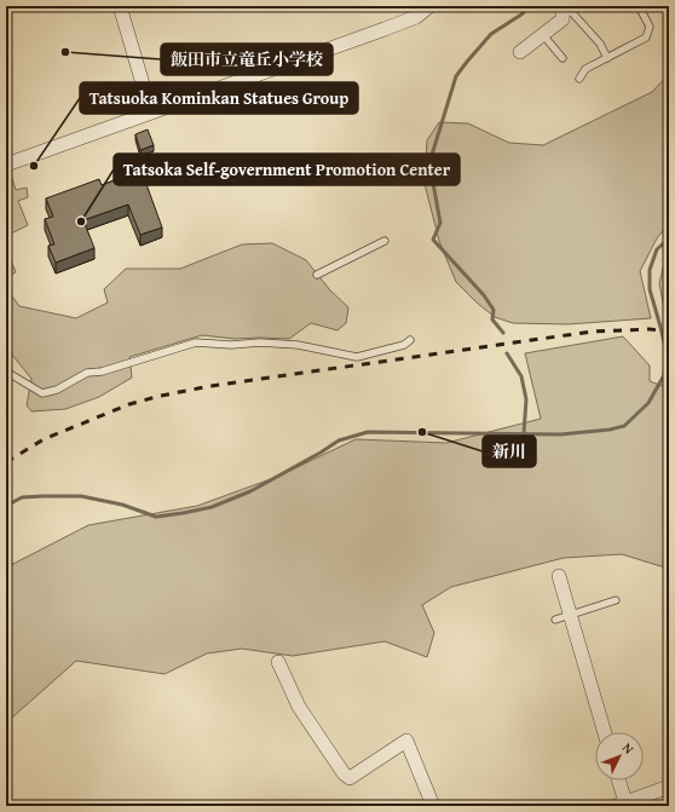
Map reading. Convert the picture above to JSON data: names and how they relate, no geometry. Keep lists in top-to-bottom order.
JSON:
{
  "places": [
    "飯田市立竜丘小学校",
    "Tatsuoka Kominkan Statues Group",
    "Tatsoka Self-government Promotion Center",
    "新川"
  ],
  "north": "top right"
}
